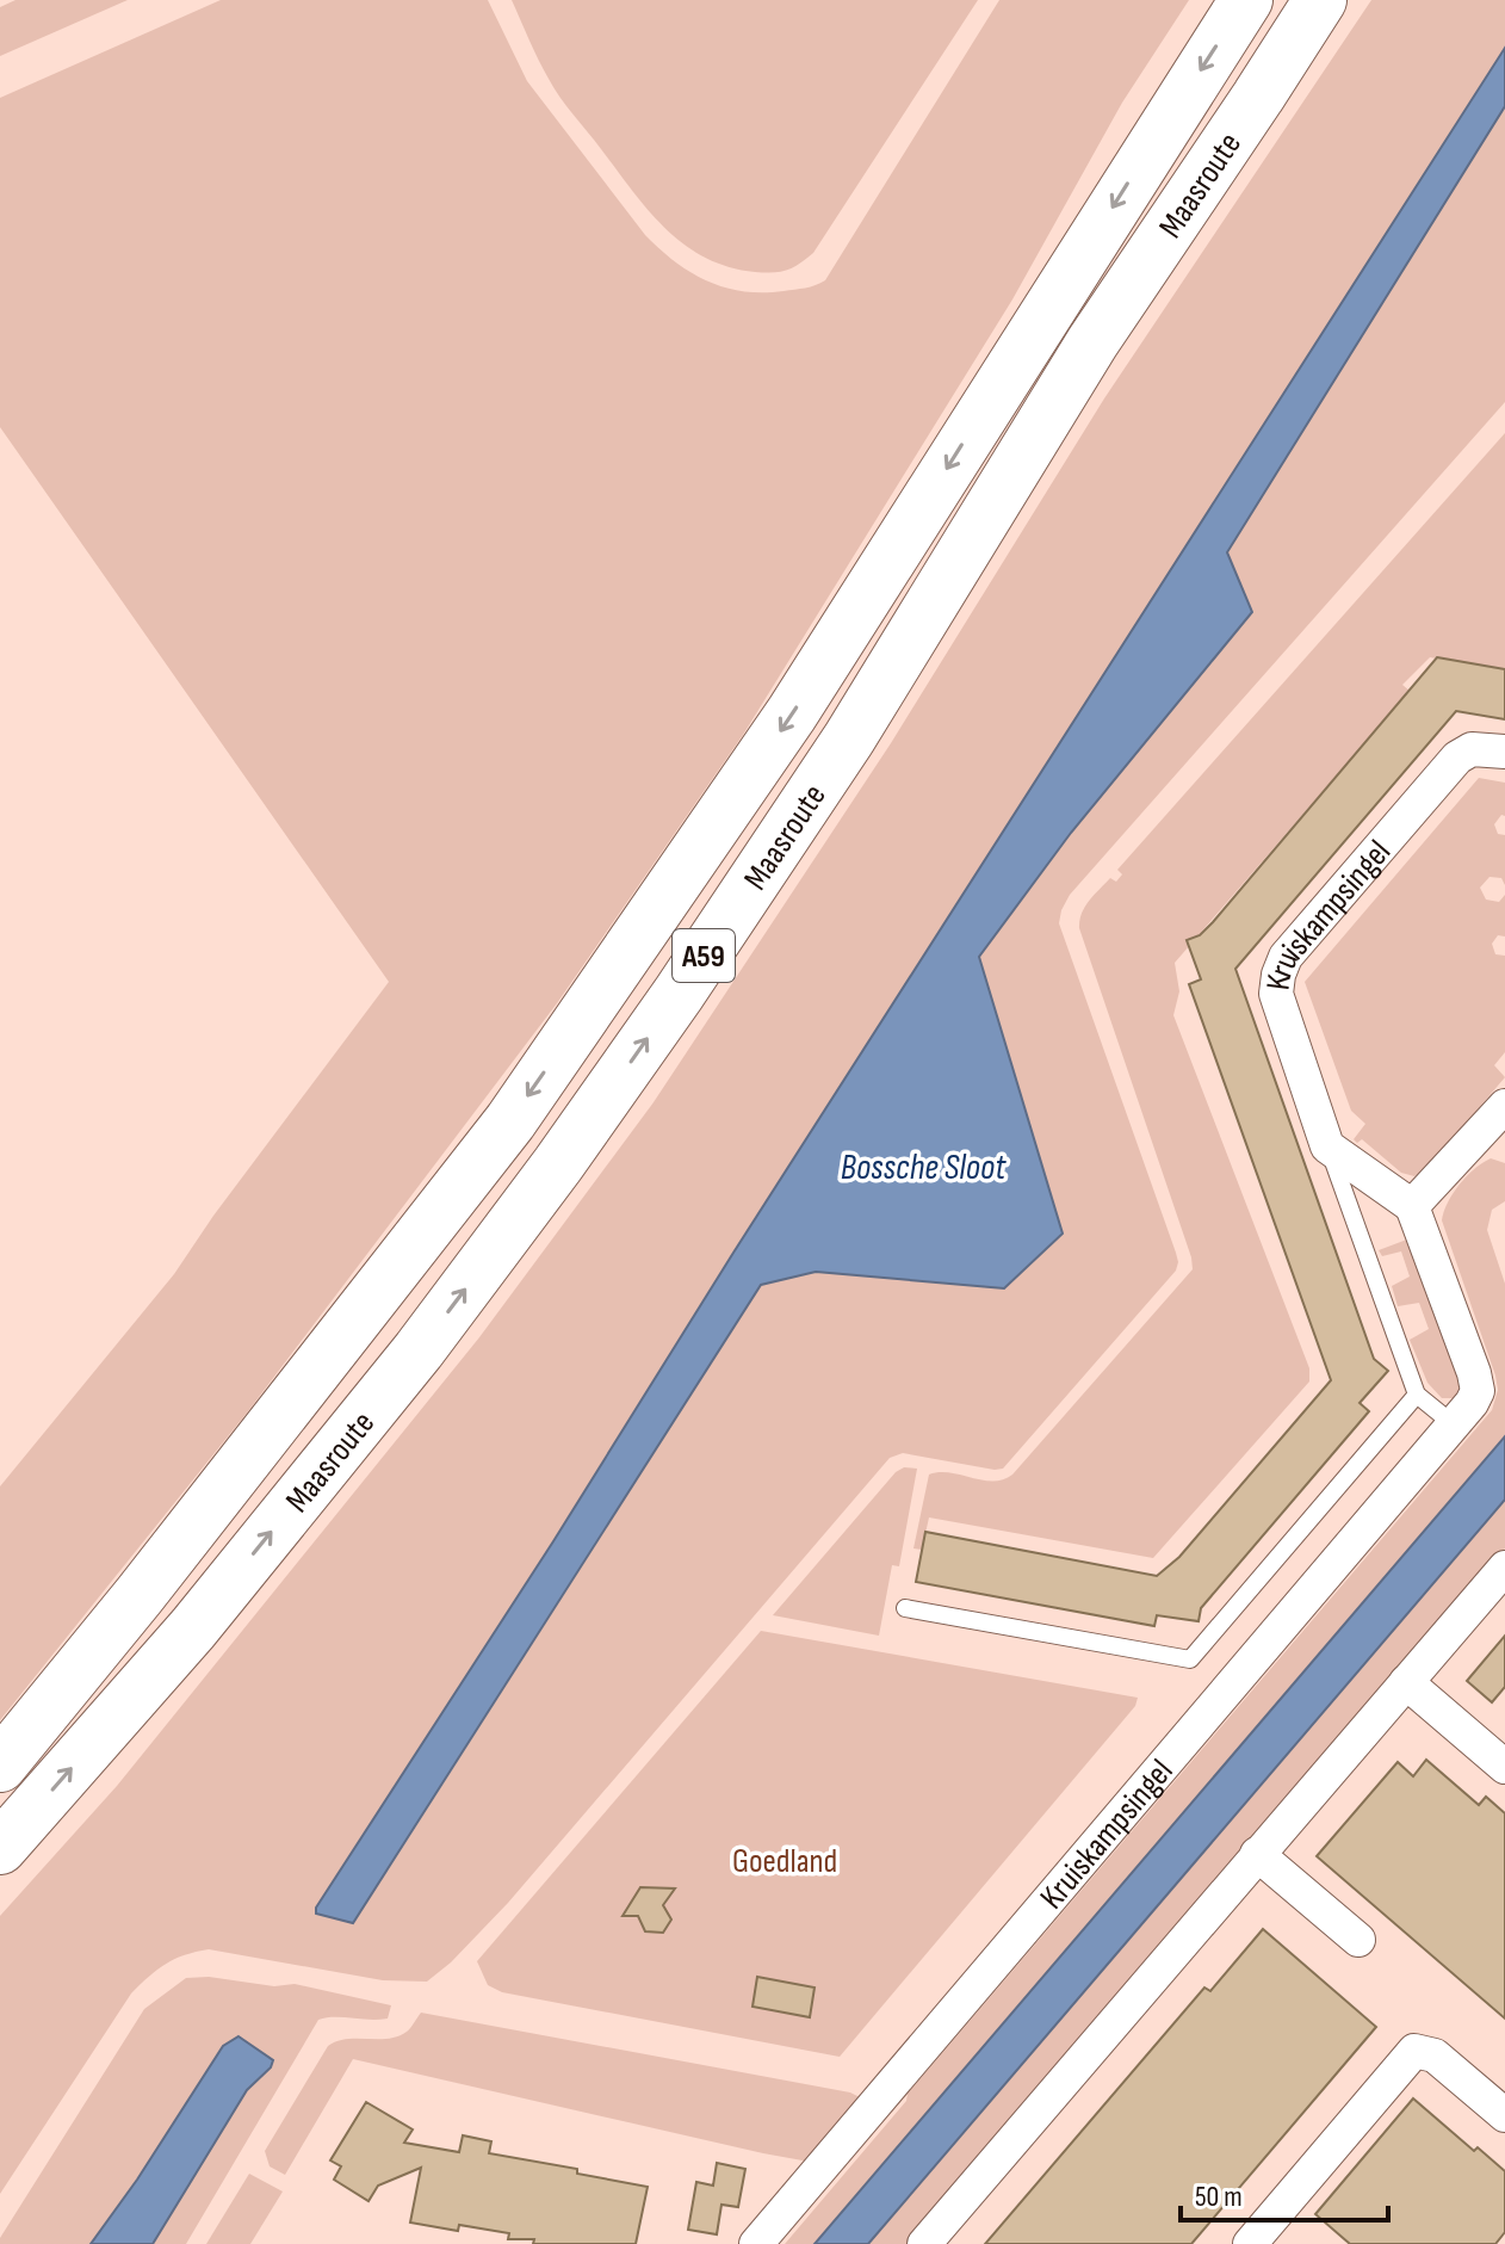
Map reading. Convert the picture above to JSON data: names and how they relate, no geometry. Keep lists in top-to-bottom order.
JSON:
{
  "streets": {
    "highway": ["Maasroute", "A59"],
    "street": ["Kruiskampsingel"]
  },
  "water": ["Bossche Sloot"],
  "parks": ["Goedland"],
  "scale_bar": "50 m"
}
